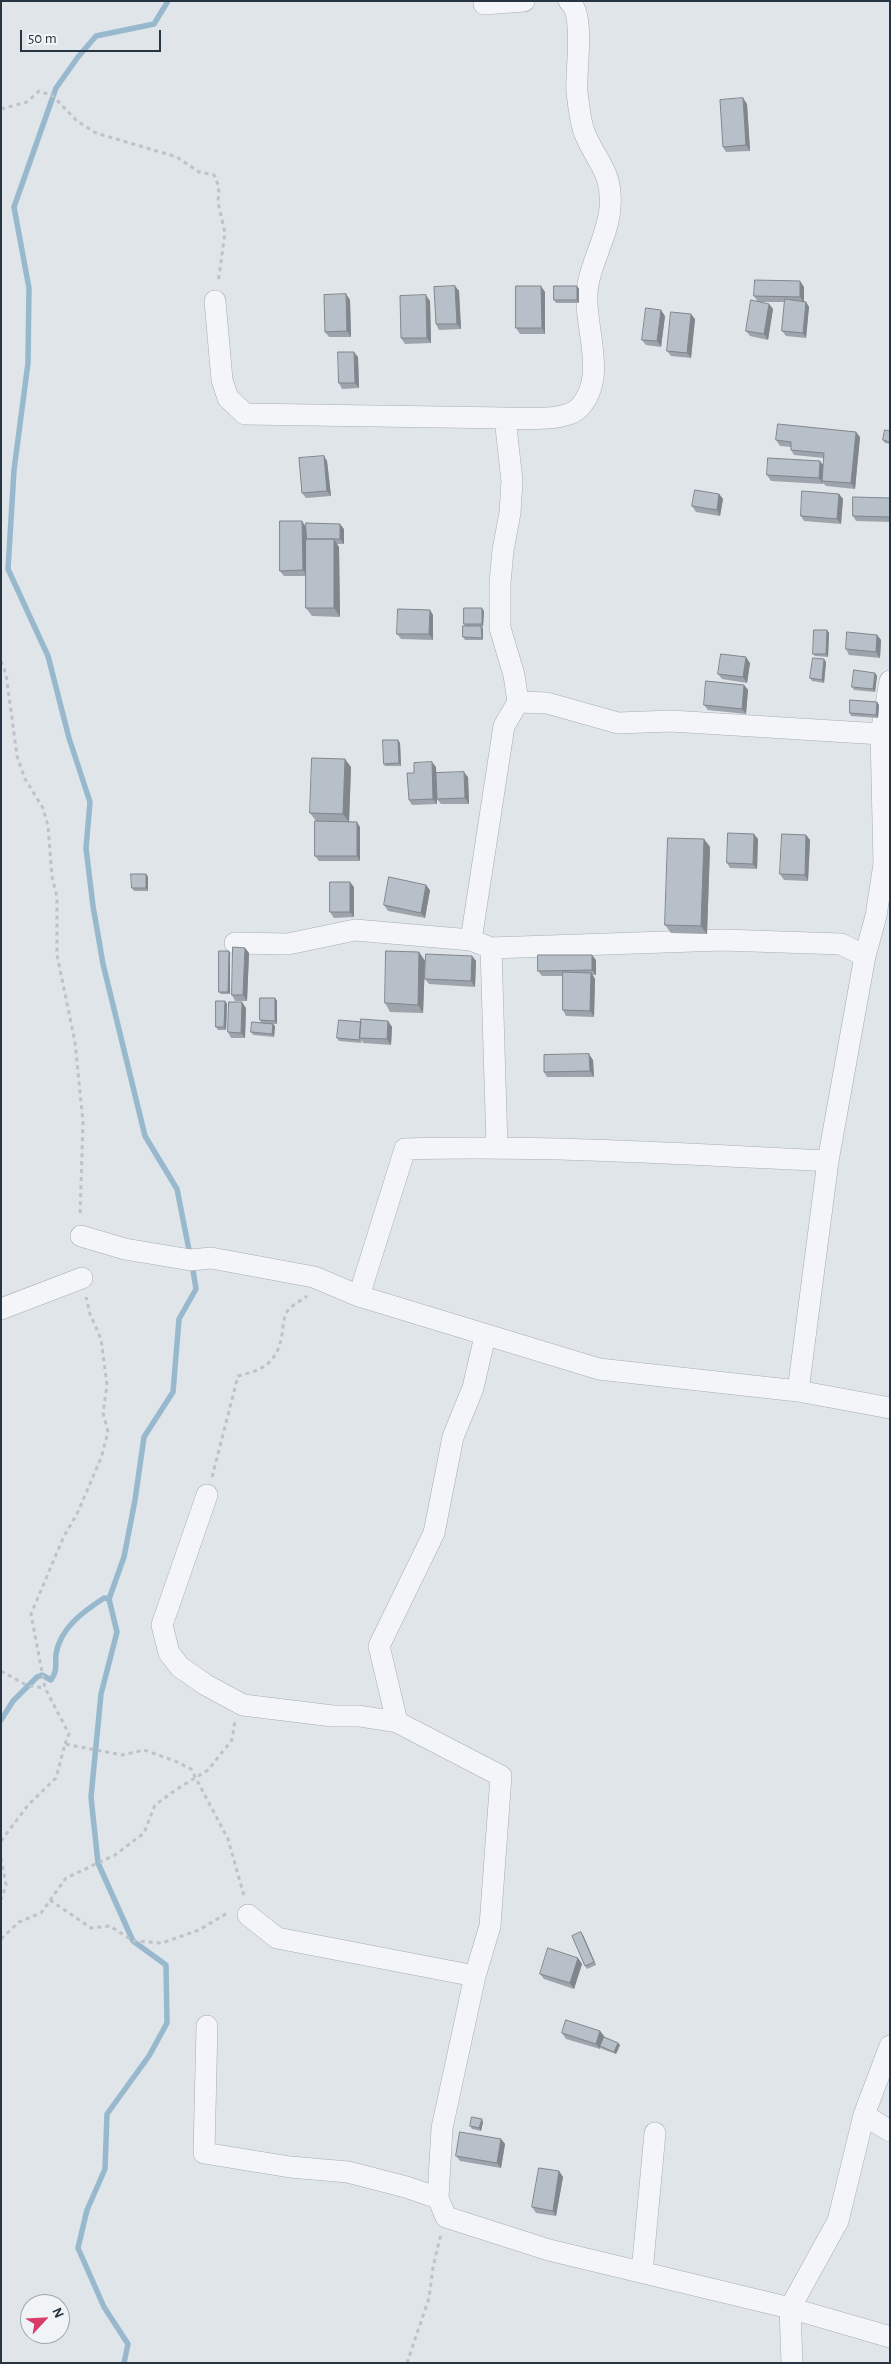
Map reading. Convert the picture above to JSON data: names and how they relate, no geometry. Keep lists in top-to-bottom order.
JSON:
{
  "scale_bar": "50 m",
  "north": "top right"
}
